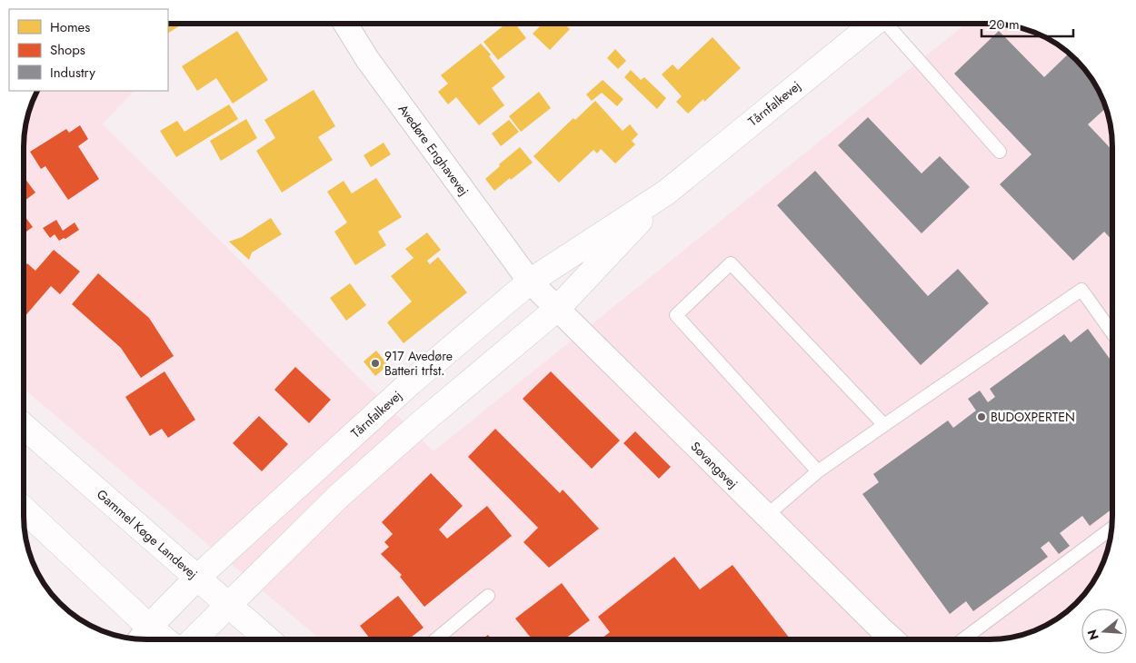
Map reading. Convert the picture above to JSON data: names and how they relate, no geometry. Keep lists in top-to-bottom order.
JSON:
{
  "streets": {
    "street": [
      "Tårnfalkevej",
      "Avedøre Enghavevej",
      "Søvangsvej",
      "Gammel Køge Landevej"
    ]
  },
  "crossings": [
    ["Tårnfalkevej", "Avedøre Enghavevej"],
    ["Tårnfalkevej", "Søvangsvej"],
    ["Tårnfalkevej", "Gammel Køge Landevej"],
    ["Avedøre Enghavevej", "Søvangsvej"]
  ],
  "places": ["917 Avedøre Batteri trfst.", "BUDOXPERTEN"],
  "legend": ["Homes", "Shops", "Industry"],
  "scale_bar": "20 m",
  "north": "left"
}
